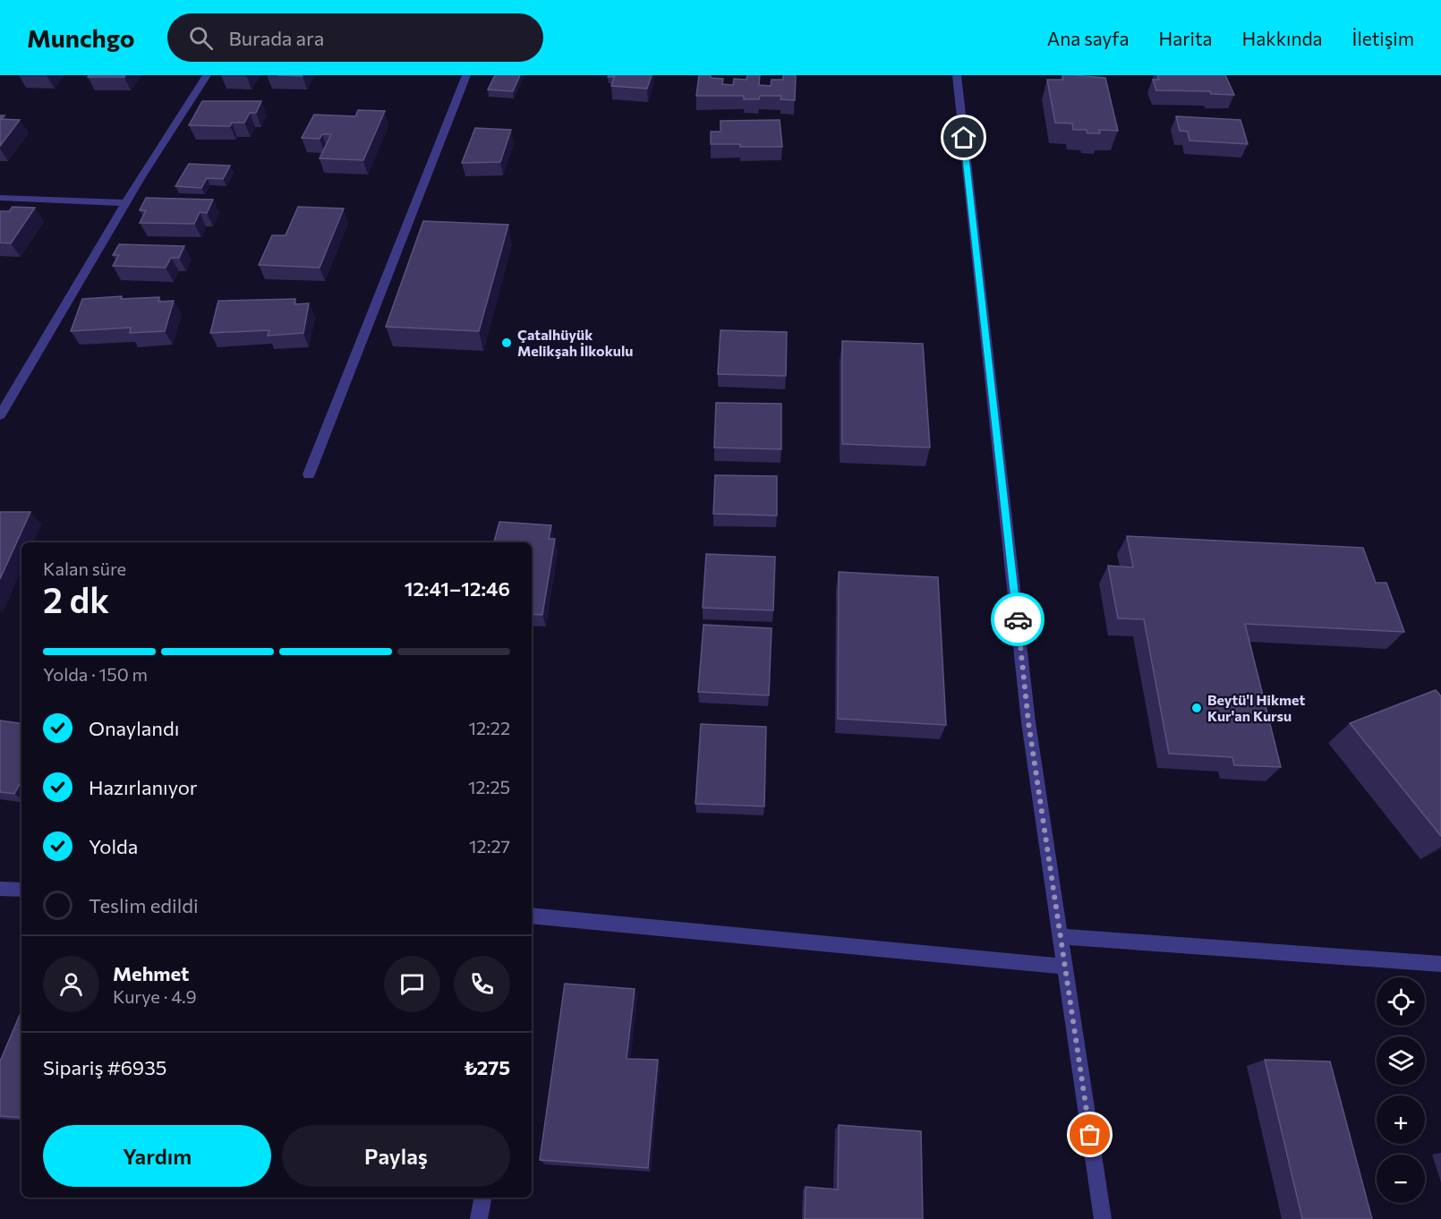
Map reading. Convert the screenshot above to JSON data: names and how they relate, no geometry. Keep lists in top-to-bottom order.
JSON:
{
  "places": ["Çatalhüyük Melikşah İlkokulu", "Beytü'l Hikmet Kur'an Kursu"],
  "page": {
    "header": "Munchgo",
    "search": "Burada ara",
    "nav": [
      "Ana sayfa",
      "Harita",
      "Hakkında",
      "İletişim"
    ],
    "heading": ["2 dk", "Kalan süre", "12:41–12:46"],
    "panel": [
      "Mehmet",
      "Kurye · 4.9",
      "Sipariş #6935",
      "₺275"
    ],
    "bar": "Yolda · 150 m",
    "list": [
      ["Onaylandı", "12:22"],
      ["Hazırlanıyor", "12:25"],
      ["Yolda", "12:27"],
      "Teslim edildi"
    ],
    "map_buttons": ["+", "−"],
    "buttons": ["Yardım", "Paylaş"]
  }
}
